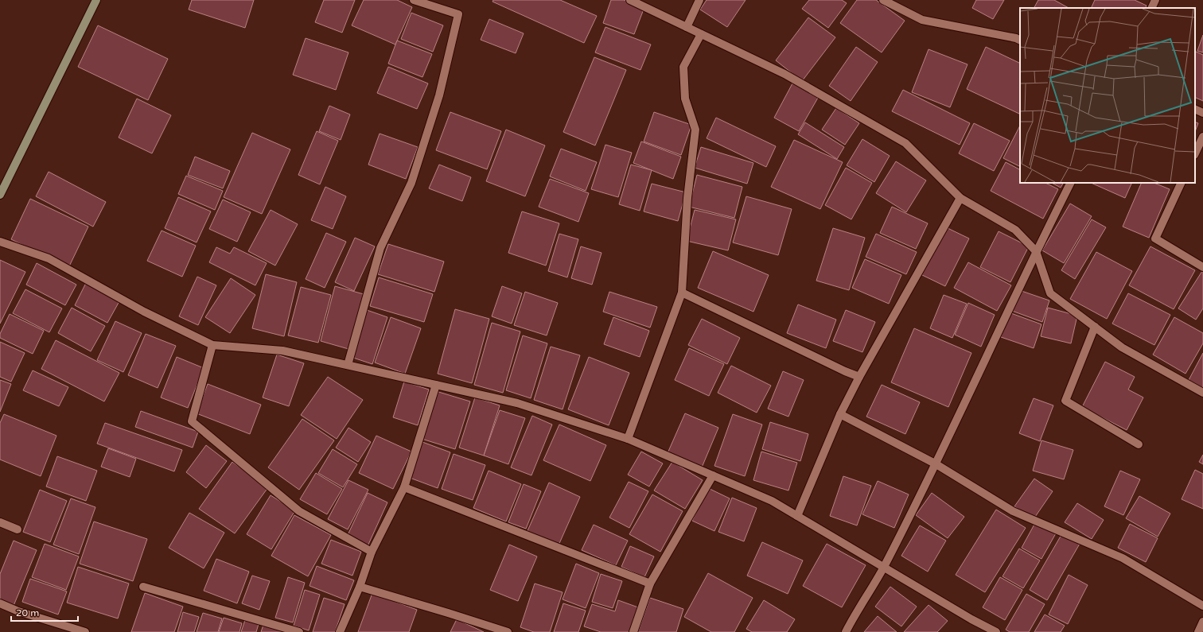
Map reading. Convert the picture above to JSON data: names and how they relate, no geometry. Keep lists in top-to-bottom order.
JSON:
{
  "scale_bar": "20 m"
}
